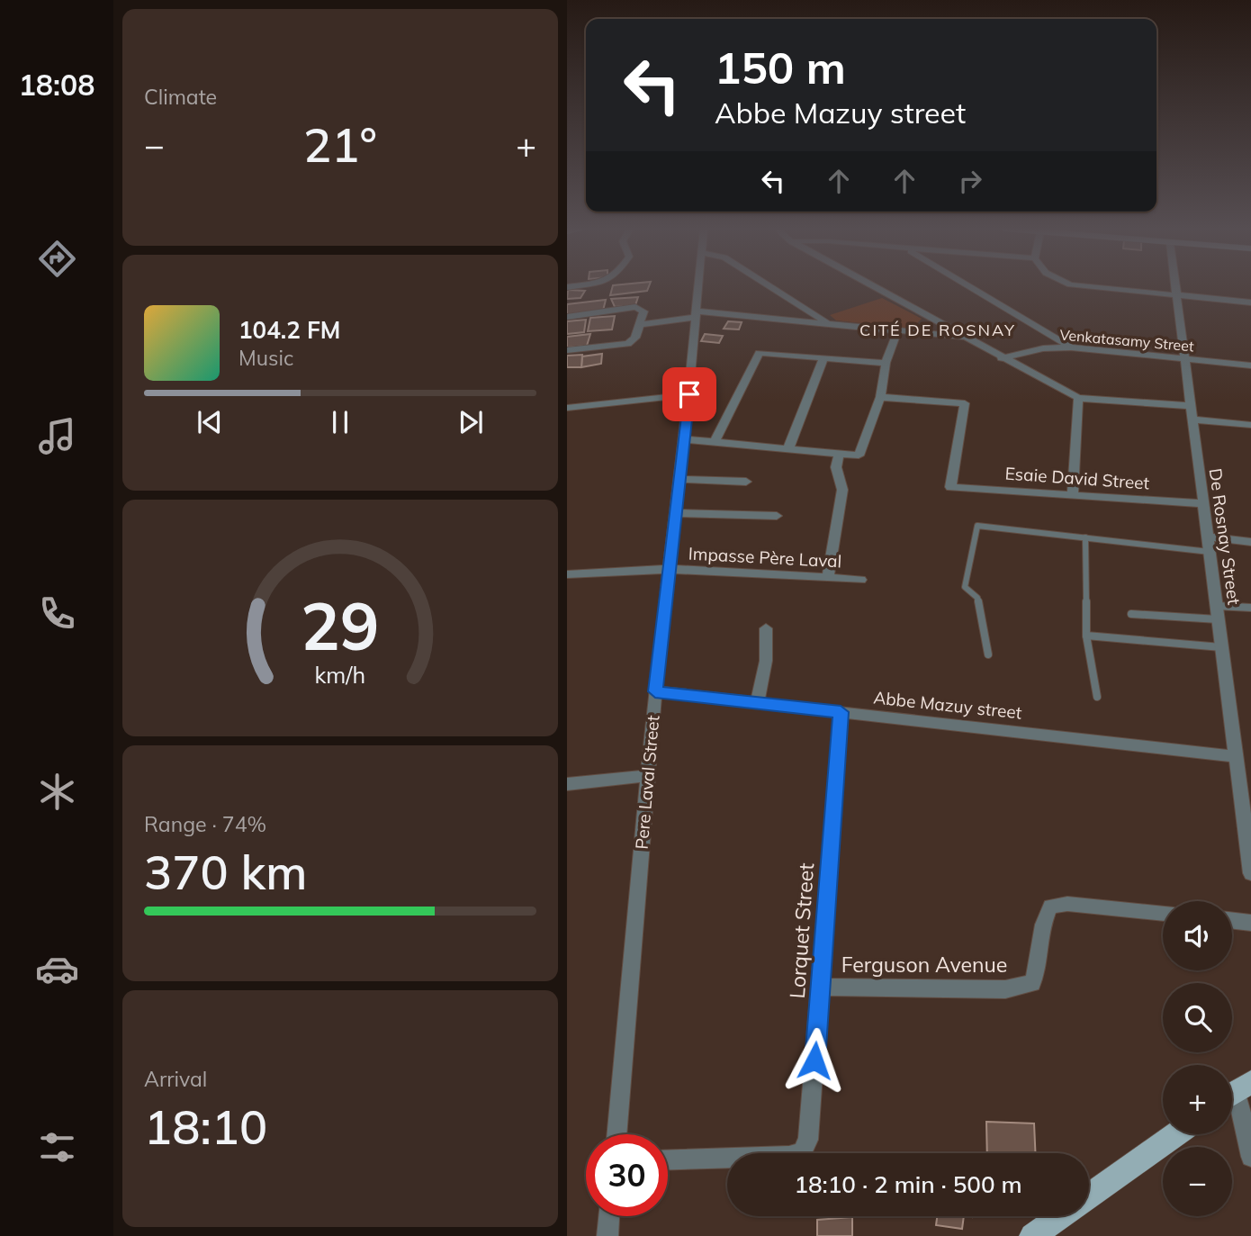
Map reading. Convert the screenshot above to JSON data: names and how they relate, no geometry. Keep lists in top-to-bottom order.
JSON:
{
  "streets": {
    "street": [
      "Venkatasamy Street",
      "Esaie David Street",
      "De Rosnay Street",
      "Impasse Père Laval",
      "Abbe Mazuy street",
      "Pere Laval Street",
      "Lorquet Street",
      "Ferguson Avenue"
    ]
  },
  "crossings": [
    ["Venkatasamy Street", "De Rosnay Street"],
    ["Esaie David Street", "De Rosnay Street"],
    ["De Rosnay Street", "Abbe Mazuy street"],
    ["Impasse Père Laval", "Pere Laval Street"],
    ["Abbe Mazuy street", "Pere Laval Street"],
    ["Abbe Mazuy street", "Lorquet Street"],
    ["Lorquet Street", "Ferguson Avenue"]
  ],
  "districts": ["CITÉ DE ROSNAY"],
  "page": {
    "tabs": "18:08",
    "tile": [
      "Climate",
      ["Range · 74%", "370 km"],
      ["Arrival", "18:10"]
    ],
    "turn": ["150 m", "Abbe Mazuy street"],
    "heat": ["−", "21°", "+"],
    "song": ["104.2 FM", "Music"],
    "map_buttons": ["+", "−"],
    "limit": "30",
    "trip": "18:10 · 2 min · 500 m",
    "gauge": ["29", "km/h"]
  }
}
